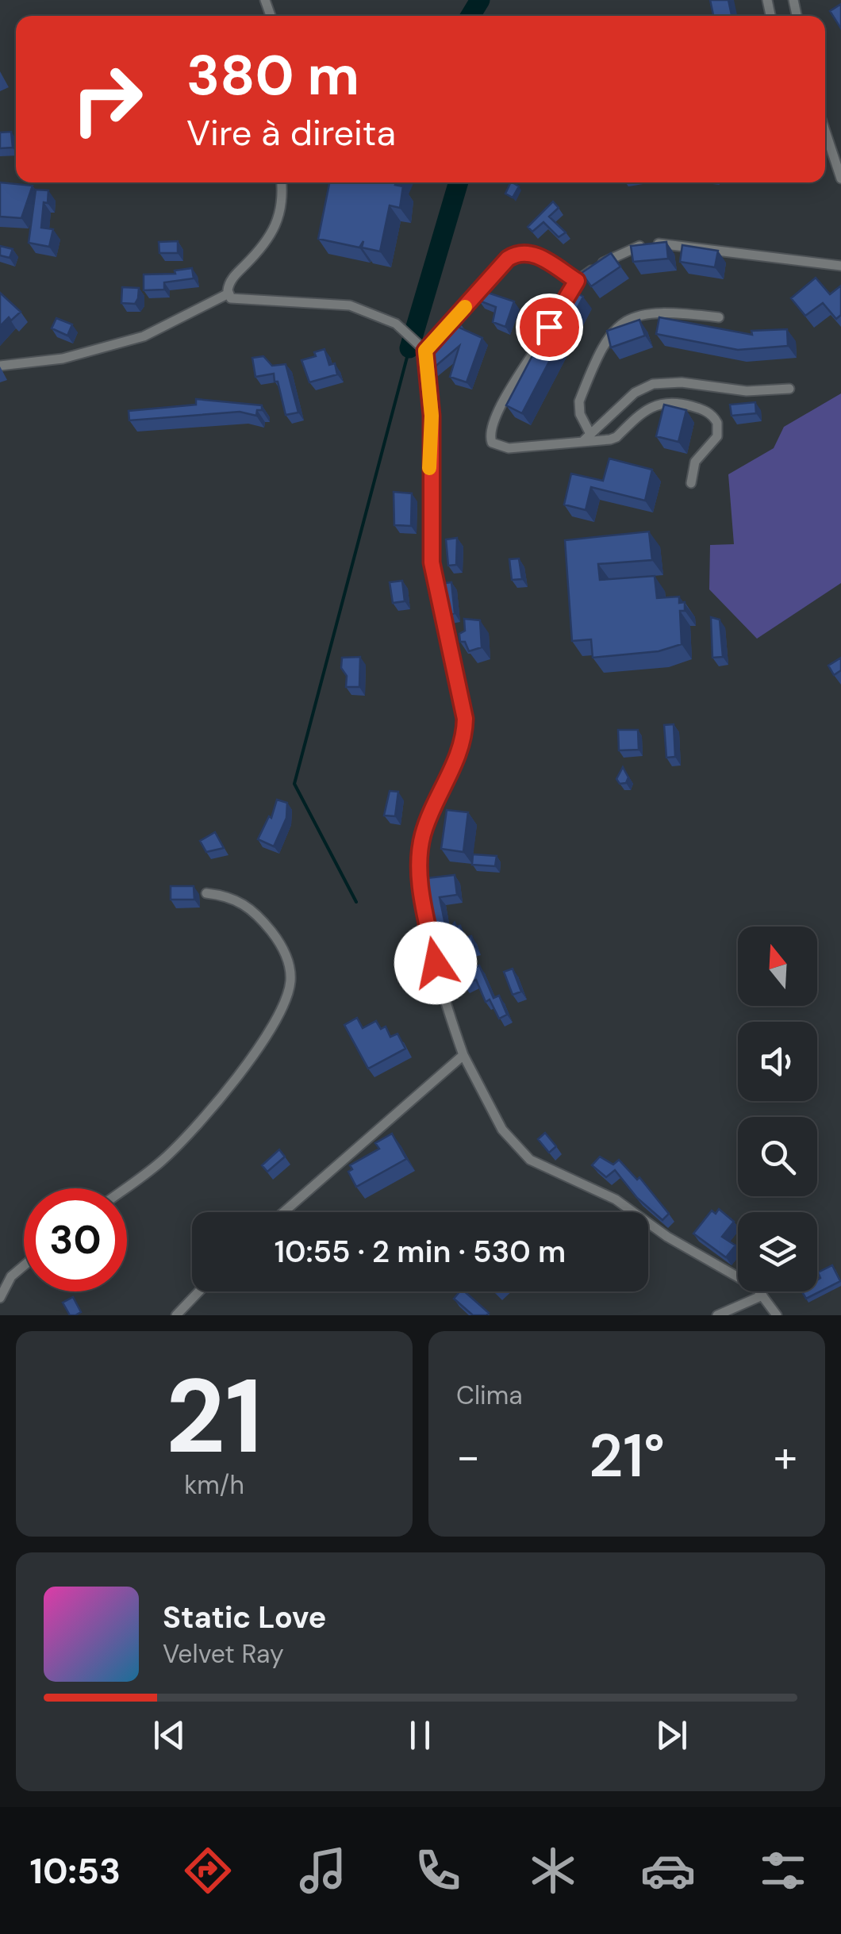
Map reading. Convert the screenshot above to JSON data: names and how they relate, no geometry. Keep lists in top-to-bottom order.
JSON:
{
  "north": "top",
  "page": {
    "turn": ["380 m", "Vire à direita"],
    "limit": "30",
    "trip": "10:55 · 2 min · 530 m",
    "tile": [
      ["21", "km/h"],
      "Clima"
    ],
    "heat": ["−", "21°", "+"],
    "song": ["Static Love", "Velvet Ray"],
    "tabs": "10:53"
  }
}
